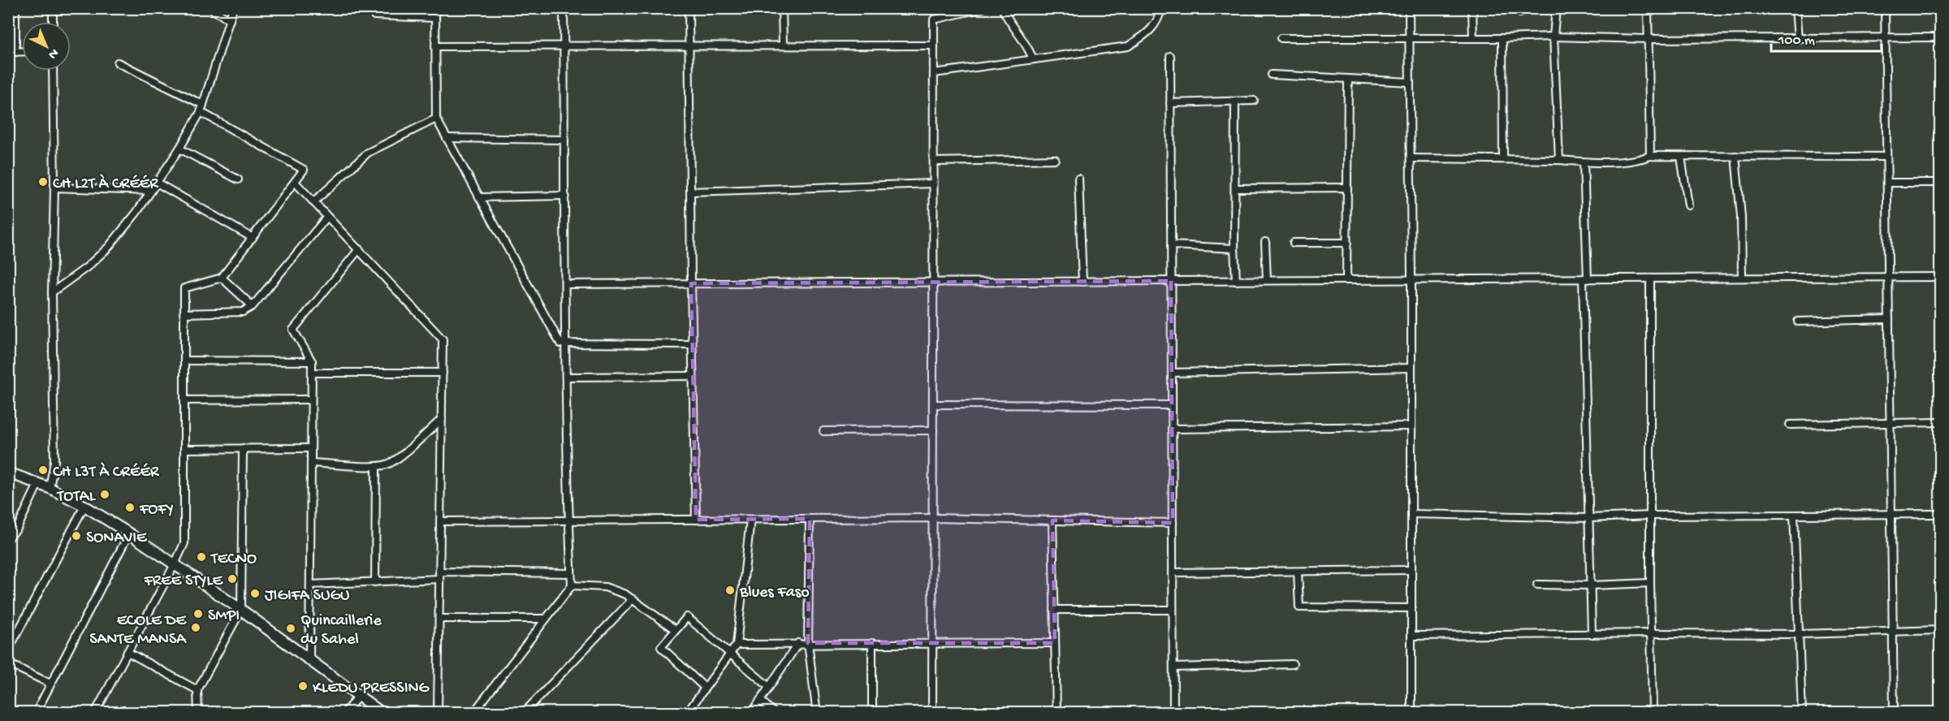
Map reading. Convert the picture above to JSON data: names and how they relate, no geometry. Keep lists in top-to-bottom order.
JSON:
{
  "places": [
    "CH L2T À CRÉÉR",
    "CH L3T À CRÉÉR",
    "TOTAL",
    "FOFY",
    "SONAVIE",
    "TECNO",
    "FREE STYLE",
    "Blues Faso",
    "JIGIFA SUGU",
    "SMPI",
    "ECOLE DE SANTE MANSA",
    "Quincaillerie du Sahel",
    "KLEDU PRESSING"
  ],
  "scale_bar": "100 m",
  "north": "bottom right"
}
